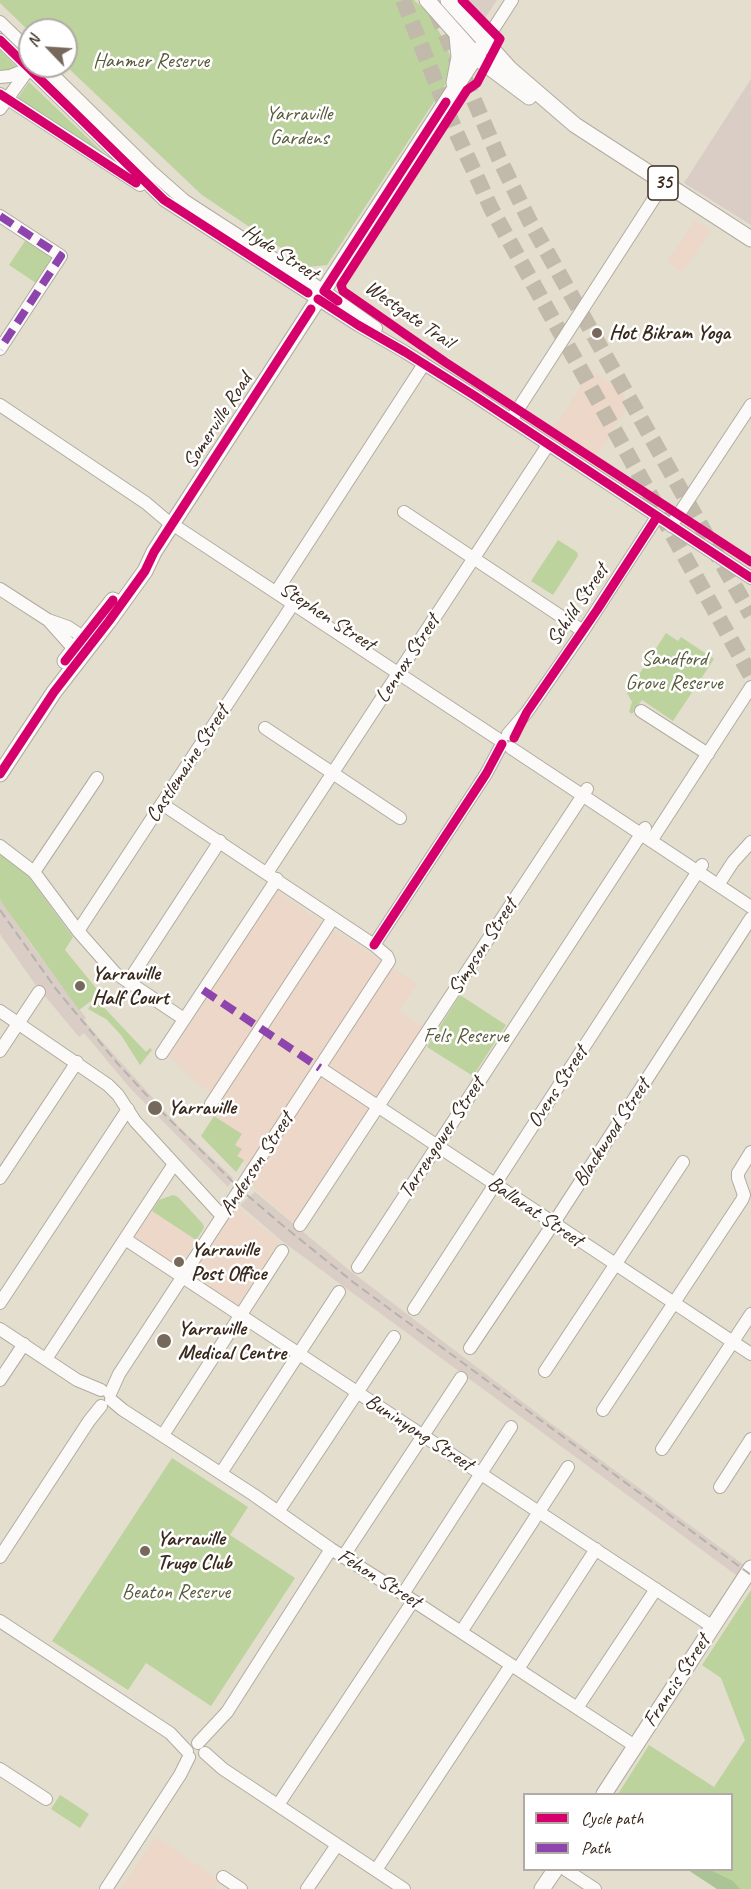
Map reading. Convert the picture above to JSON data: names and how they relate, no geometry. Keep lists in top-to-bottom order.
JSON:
{
  "streets": {
    "main road": ["35", "Somerville Road", "Francis Street"],
    "street": [
      "Hyde Street",
      "Schild Street",
      "Stephen Street",
      "Lennox Street",
      "Castlemaine Street",
      "Simpson Street",
      "Ovens Street",
      "Blackwood Street",
      "Tarrengower Street",
      "Anderson Street",
      "Ballarat Street",
      "Buninyong Street",
      "Fehon Street"
    ],
    "cycle path": ["Westgate Trail"]
  },
  "crossings": [
    ["35", "Somerville Road"],
    ["Hyde Street", "Somerville Road"],
    ["Hyde Street", "Schild Street"],
    ["Hyde Street", "Lennox Street"],
    ["Somerville Road", "Stephen Street"],
    ["Schild Street", "Stephen Street"],
    ["Schild Street", "Anderson Street"],
    ["Stephen Street", "Lennox Street"],
    ["Stephen Street", "Castlemaine Street"],
    ["Stephen Street", "Simpson Street"],
    ["Stephen Street", "Ovens Street"],
    ["Stephen Street", "Tarrengower Street"],
    ["Simpson Street", "Ballarat Street"],
    ["Ovens Street", "Ballarat Street"],
    ["Blackwood Street", "Ballarat Street"],
    ["Tarrengower Street", "Ballarat Street"],
    ["Anderson Street", "Ballarat Street"],
    ["Anderson Street", "Buninyong Street"],
    ["Anderson Street", "Fehon Street"],
    ["Buninyong Street", "Francis Street"],
    ["Fehon Street", "Francis Street"]
  ],
  "parks": [
    "Hanmer Reserve",
    "Yarraville Gardens",
    "Sandford Grove Reserve",
    "Fels Reserve",
    "Beaton Reserve"
  ],
  "places": [
    "Hot Bikram Yoga",
    "Yarraville Half Court",
    "Yarraville",
    "Yarraville Post Office",
    "Yarraville Medical Centre",
    "Yarraville Trugo Club"
  ],
  "legend": ["Cycle path", "Path"],
  "north": "top left"
}
